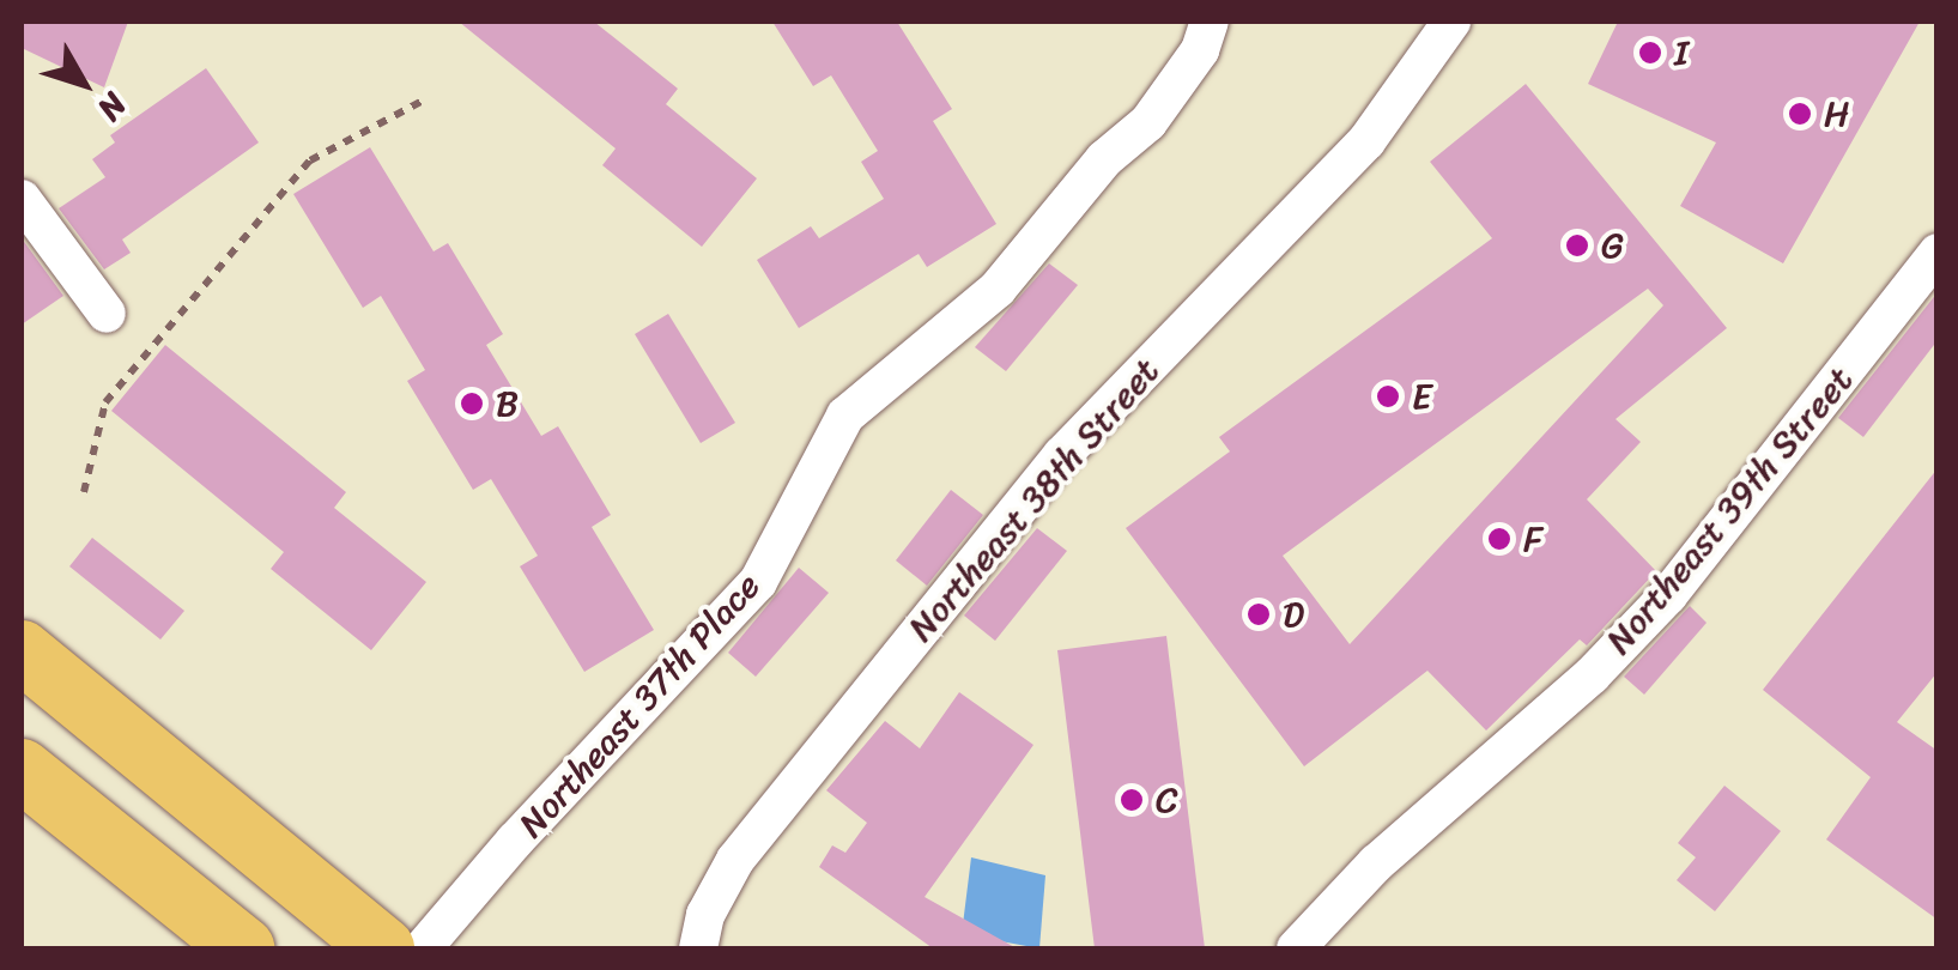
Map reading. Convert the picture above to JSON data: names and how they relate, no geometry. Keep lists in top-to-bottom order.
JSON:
{
  "streets": {
    "street": ["Northeast 38th Street", "Northeast 39th Street", "Northeast 37th Place"]
  },
  "places": [
    "I",
    "H",
    "G",
    "E",
    "B",
    "F",
    "D",
    "C"
  ],
  "north": "bottom right"
}
